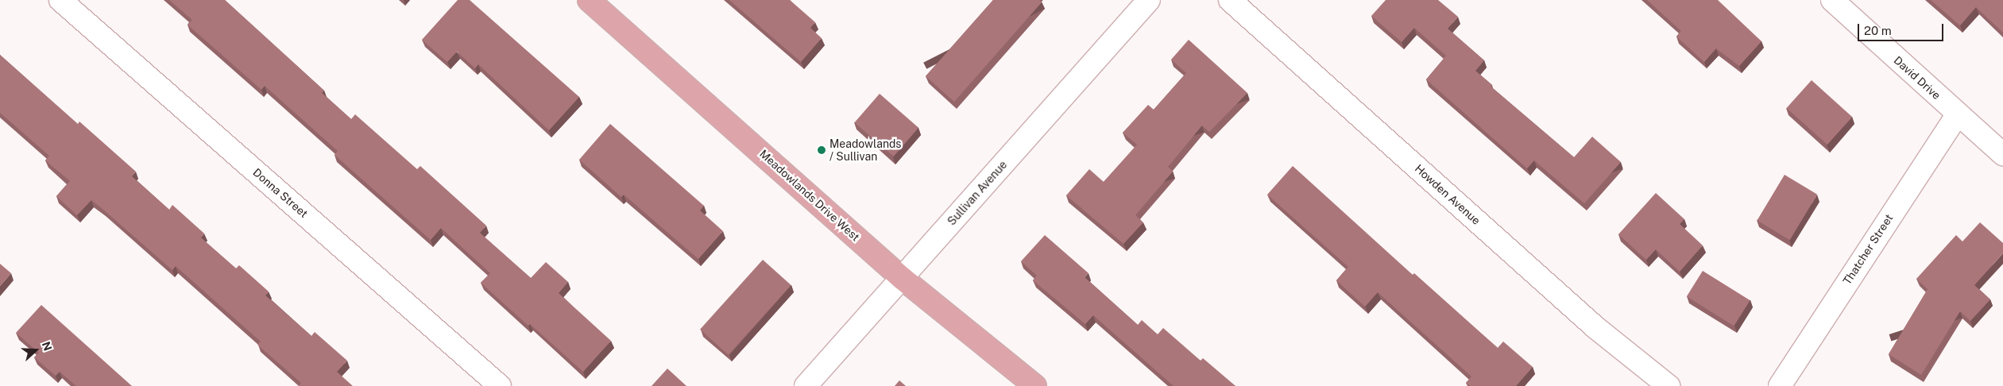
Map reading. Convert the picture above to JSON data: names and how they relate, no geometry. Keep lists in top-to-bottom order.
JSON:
{
  "streets": {
    "main road": ["Meadowlands Drive West"],
    "street": [
      "David Drive",
      "Donna Street",
      "Sullivan Avenue",
      "Howden Avenue",
      "Thatcher Street"
    ]
  },
  "crossings": [
    ["David Drive", "Thatcher Street"],
    ["Sullivan Avenue", "Meadowlands Drive West"]
  ],
  "places": ["Meadowlands / Sullivan"],
  "scale_bar": "20 m",
  "north": "right"
}
